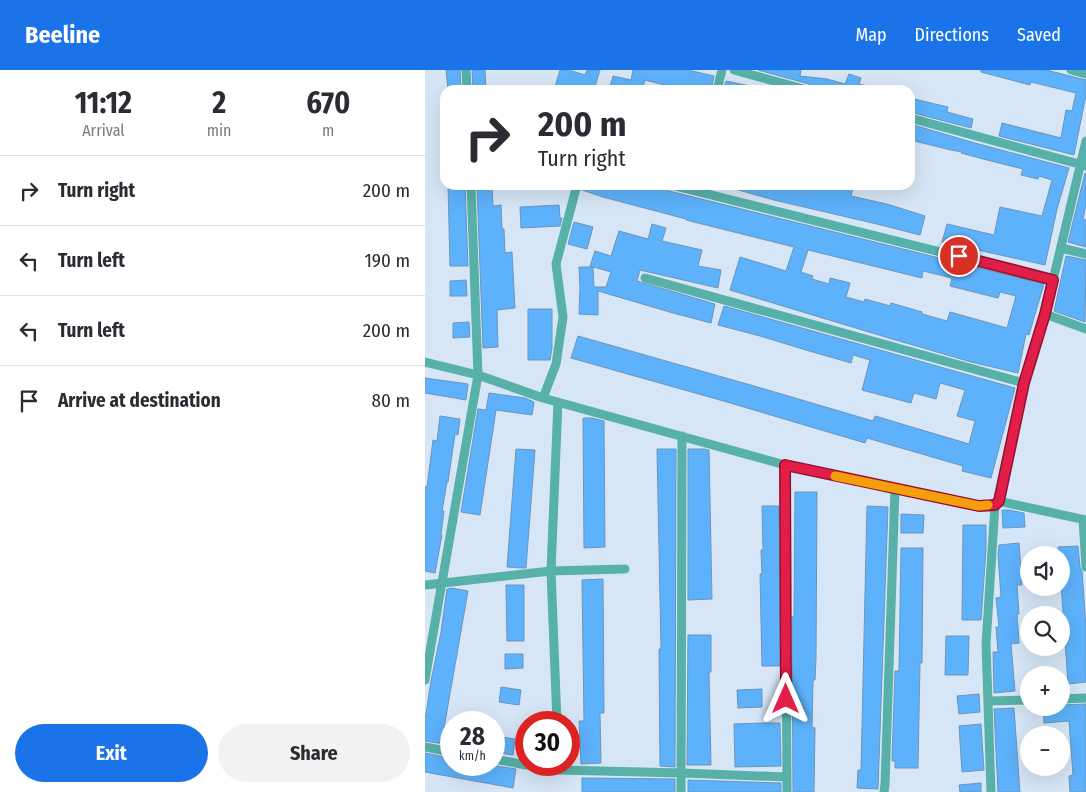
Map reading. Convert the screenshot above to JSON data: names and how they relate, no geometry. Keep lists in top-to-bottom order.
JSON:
{
  "page": {
    "header": "Beeline",
    "nav": ["Map", "Directions", "Saved"],
    "eta": [
      "11:12",
      "Arrival",
      "2",
      "min",
      "670",
      "m"
    ],
    "turn": ["200 m", "Turn right"],
    "list": [
      {
        "name": "Turn right",
        "value": "200 m"
      },
      {
        "name": "Turn left",
        "value": "190 m"
      },
      {
        "name": "Turn left",
        "value": "200 m"
      },
      {
        "name": "Arrive at destination",
        "value": "80 m"
      }
    ],
    "map_buttons": ["+", "−"],
    "speed": "28 km/h",
    "limit": "30",
    "buttons": ["Exit", "Share"]
  }
}
